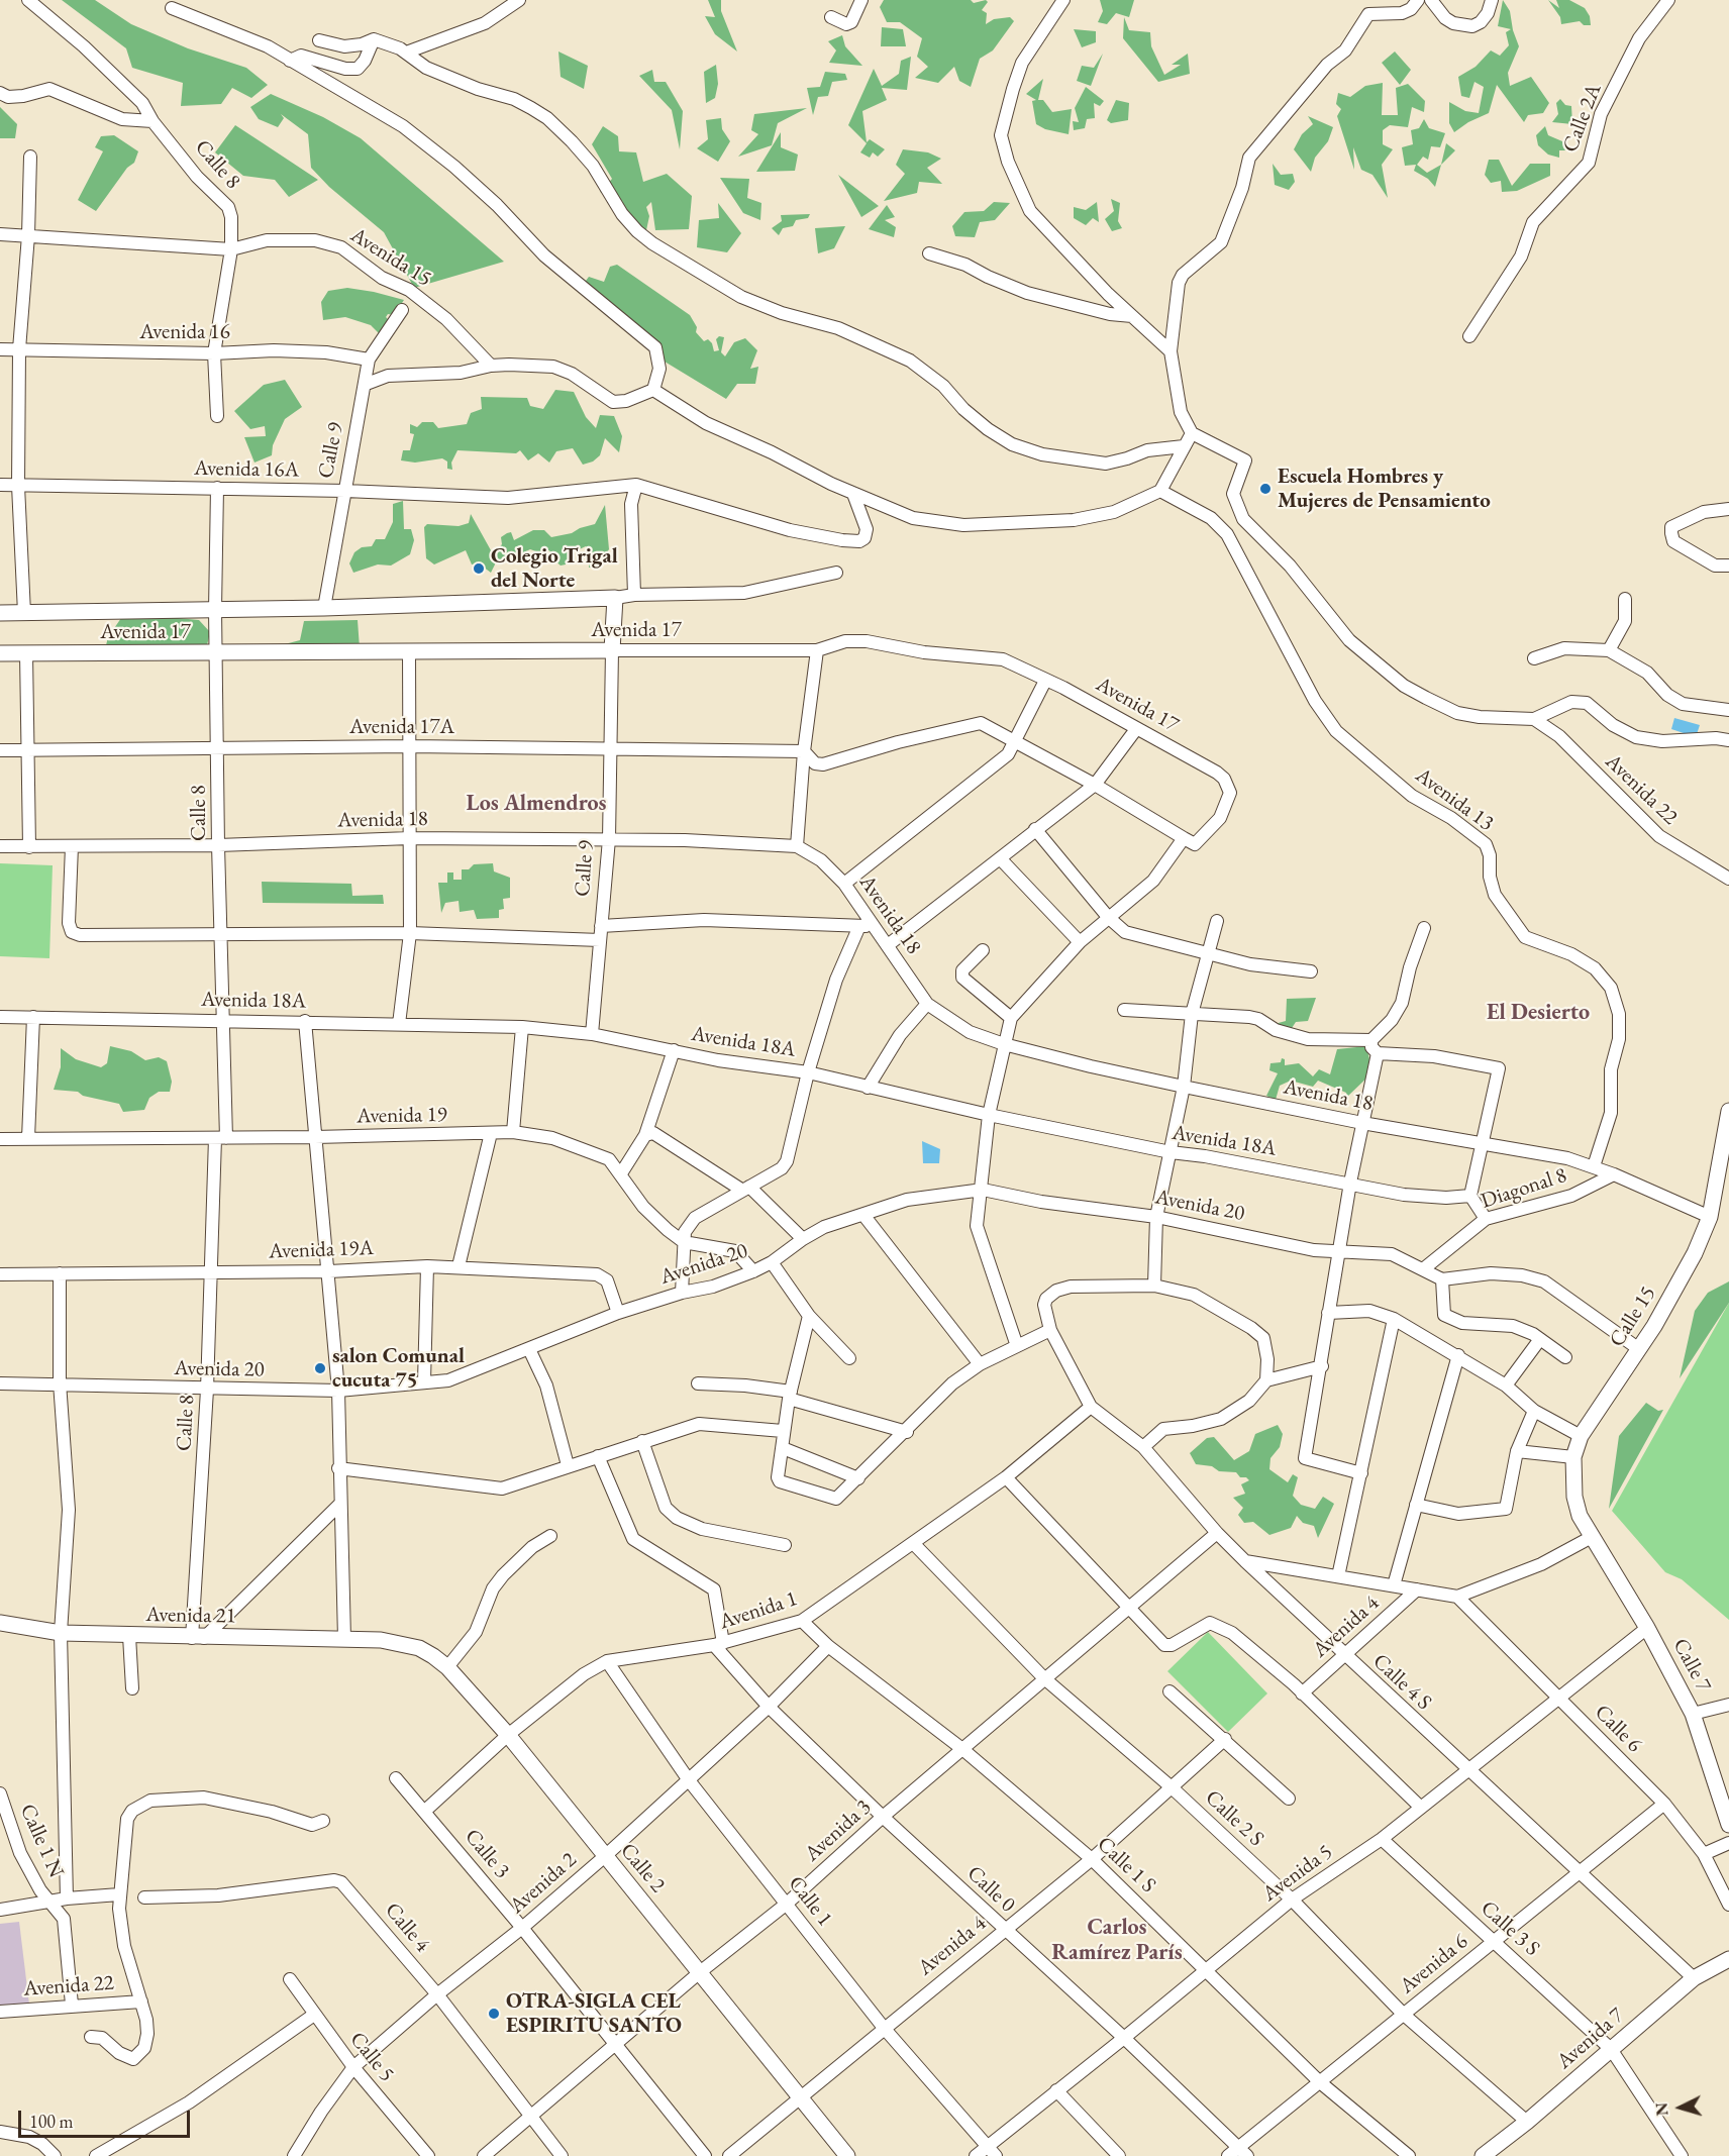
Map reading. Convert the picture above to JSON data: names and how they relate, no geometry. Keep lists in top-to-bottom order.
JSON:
{
  "streets": {
    "main road": [
      "Calle 9",
      "Avenida 17",
      "Calle 15",
      "Avenida 21",
      "Calle 7",
      "Calle 2",
      "Avenida 7"
    ],
    "street": [
      "Calle 2A",
      "Calle 8",
      "Avenida 15",
      "Avenida 16",
      "Avenida 16A",
      "Avenida 17A",
      "Avenida 22",
      "Avenida 13",
      "Avenida 18",
      "Avenida 18A",
      "Avenida 19",
      "Diagonal 8",
      "Avenida 20",
      "Avenida 19A",
      "Avenida 1",
      "Avenida 4",
      "Calle 4 S",
      "Calle 6",
      "Calle 2 S",
      "Avenida 3",
      "Calle 1 N",
      "Calle 3",
      "Calle 1 S",
      "Avenida 5",
      "Avenida 2",
      "Calle 0",
      "Calle 1",
      "Calle 4",
      "Calle 3 S",
      "Avenida 6",
      "Calle 5"
    ]
  },
  "crossings": [
    ["Calle 8", "Avenida 15"],
    ["Calle 8", "Avenida 16"],
    ["Calle 8", "Avenida 16A"],
    ["Calle 8", "Avenida 17"],
    ["Calle 8", "Avenida 17A"],
    ["Calle 8", "Avenida 18"],
    ["Calle 8", "Avenida 18A"],
    ["Calle 8", "Avenida 19"],
    ["Calle 8", "Avenida 20"],
    ["Calle 8", "Avenida 19A"],
    ["Calle 8", "Avenida 21"],
    ["Avenida 16", "Calle 9"],
    ["Calle 9", "Avenida 16A"],
    ["Calle 9", "Avenida 17"],
    ["Calle 9", "Avenida 17A"],
    ["Calle 9", "Avenida 18"],
    ["Calle 9", "Avenida 18A"],
    ["Avenida 22", "Calle 1 N"],
    ["Avenida 13", "Avenida 18"],
    ["Avenida 18", "Diagonal 8"],
    ["Avenida 18", "Calle 15"],
    ["Avenida 19", "Avenida 20"],
    ["Diagonal 8", "Avenida 20"],
    ["Avenida 20", "Avenida 19A"],
    ["Calle 15", "Calle 7"],
    ["Avenida 1", "Calle 4 S"],
    ["Avenida 1", "Calle 2 S"],
    ["Avenida 1", "Calle 3"],
    ["Avenida 1", "Calle 1 S"],
    ["Avenida 1", "Calle 2"],
    ["Avenida 1", "Calle 0"],
    ["Avenida 1", "Calle 1"],
    ["Avenida 21", "Calle 2"],
    ["Avenida 4", "Calle 4 S"],
    ["Avenida 4", "Calle 2 S"],
    ["Avenida 4", "Calle 1 S"],
    ["Avenida 4", "Calle 2"],
    ["Avenida 4", "Calle 0"],
    ["Avenida 4", "Calle 1"],
    ["Calle 7", "Avenida 5"],
    ["Calle 4 S", "Avenida 3"],
    ["Calle 4 S", "Avenida 5"],
    ["Calle 4 S", "Avenida 6"],
    ["Calle 4 S", "Avenida 7"],
    ["Calle 6", "Avenida 5"],
    ["Calle 6", "Avenida 6"],
    ["Calle 2 S", "Avenida 3"],
    ["Calle 2 S", "Avenida 5"],
    ["Calle 2 S", "Avenida 6"],
    ["Calle 2 S", "Avenida 7"],
    ["Avenida 3", "Calle 3"],
    ["Avenida 3", "Calle 1 S"],
    ["Avenida 3", "Calle 2"],
    ["Avenida 3", "Calle 0"],
    ["Avenida 3", "Calle 1"],
    ["Avenida 3", "Calle 4"],
    ["Calle 3", "Avenida 2"],
    ["Calle 1 S", "Avenida 5"],
    ["Calle 1 S", "Avenida 2"],
    ["Calle 1 S", "Avenida 6"],
    ["Calle 2", "Avenida 2"],
    ["Avenida 5", "Calle 0"],
    ["Avenida 5", "Calle 1"],
    ["Avenida 5", "Calle 3 S"],
    ["Avenida 2", "Calle 0"],
    ["Avenida 2", "Calle 1"],
    ["Avenida 2", "Calle 4"],
    ["Avenida 2", "Calle 5"],
    ["Calle 0", "Avenida 6"],
    ["Calle 3 S", "Avenida 6"],
    ["Calle 3 S", "Avenida 7"]
  ],
  "districts": ["Los Almendros", "El Desierto", "Carlos Ramírez París"],
  "places": [
    "Escuela Hombres y Mujeres de Pensamiento",
    "Colegio Trigal del Norte",
    "salon Comunal cucuta 75",
    "OTRA-SIGLA CEL ESPIRITU SANTO"
  ],
  "scale_bar": "100 m",
  "north": "left"
}
